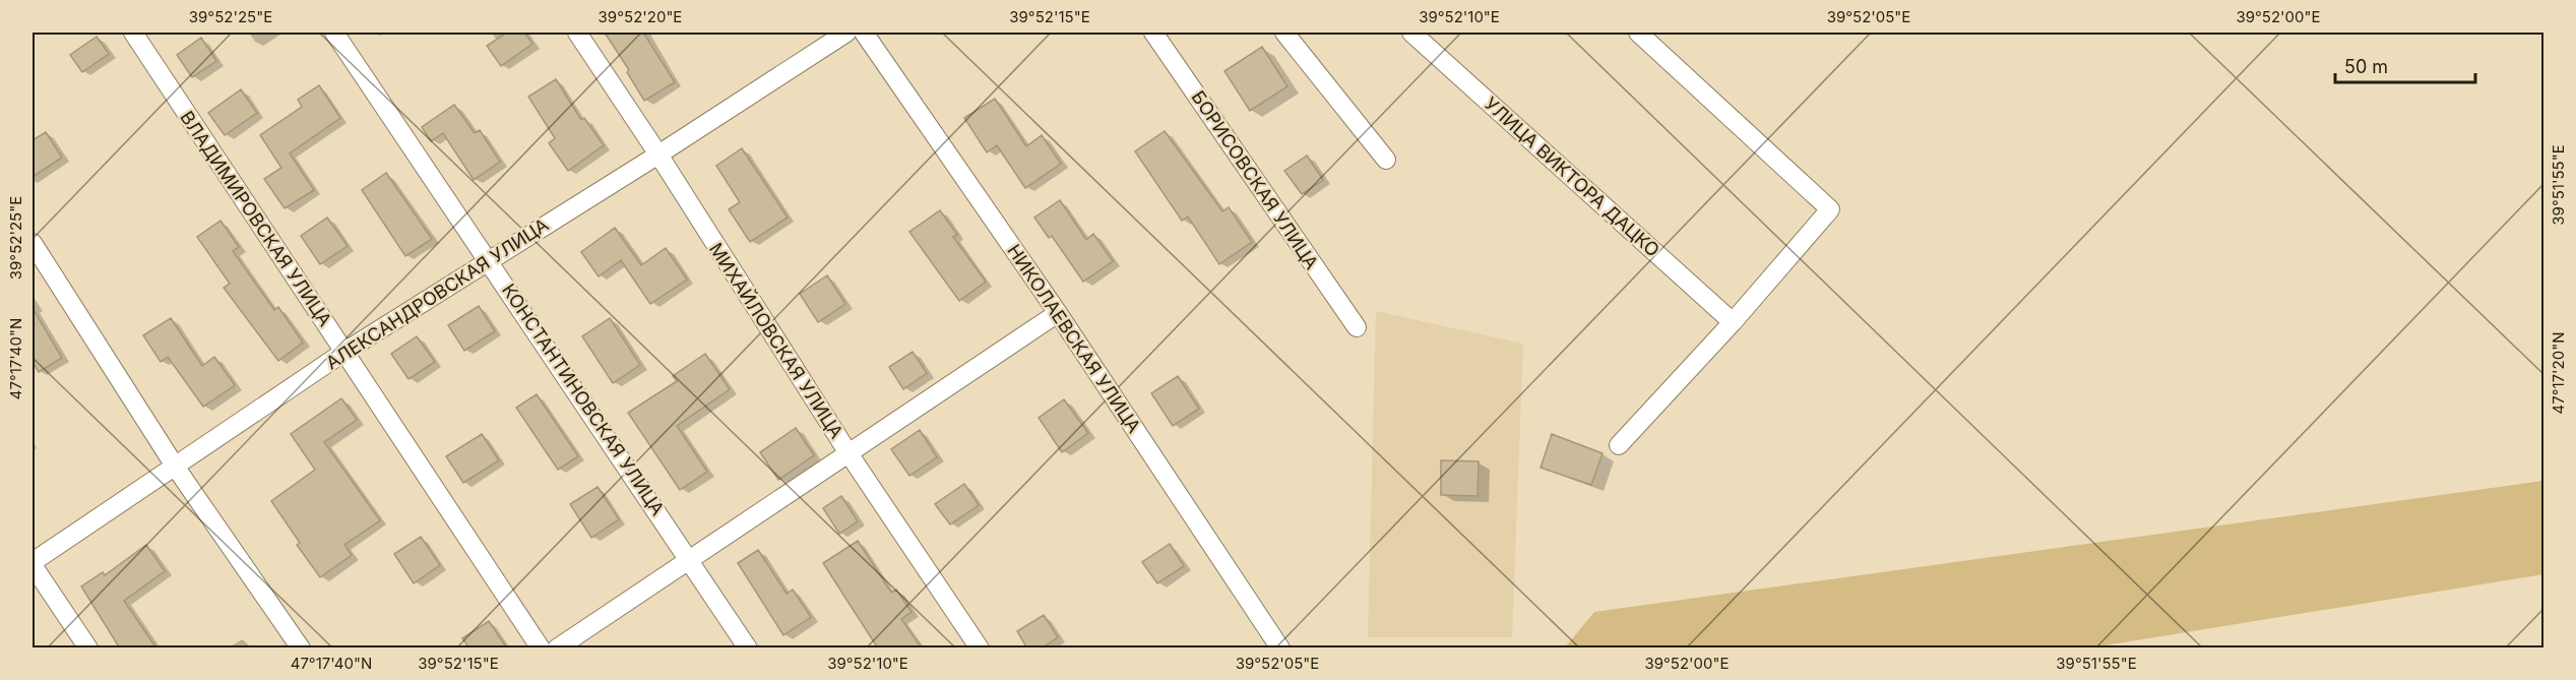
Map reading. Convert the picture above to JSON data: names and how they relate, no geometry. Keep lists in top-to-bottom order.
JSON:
{
  "streets": {
    "street": [
      "УЛИЦА ВИКТОРА ДАЦКО",
      "БОРИСОВСКАЯ УЛИЦА",
      "ВЛАДИМИРОВСКАЯ УЛИЦА",
      "АЛЕКСАНДРОВСКАЯ УЛИЦА",
      "НИКОЛАЕВСКАЯ УЛИЦА",
      "МИХАЙЛОВСКАЯ УЛИЦА",
      "КОНСТАНТИНОВСКАЯ УЛИЦА"
    ]
  },
  "crossings": [
    ["ВЛАДИМИРОВСКАЯ УЛИЦА", "АЛЕКСАНДРОВСКАЯ УЛИЦА"],
    ["АЛЕКСАНДРОВСКАЯ УЛИЦА", "МИХАЙЛОВСКАЯ УЛИЦА"],
    ["АЛЕКСАНДРОВСКАЯ УЛИЦА", "КОНСТАНТИНОВСКАЯ УЛИЦА"]
  ],
  "scale_bar": "50 m",
  "coordinates": [
    "39°52'25\"E",
    "39°52'20\"E",
    "39°52'15\"E",
    "39°52'10\"E",
    "39°52'05\"E",
    "39°52'00\"E",
    "39°51'55\"E",
    "47°17'40\"N",
    "47°17'20\"N"
  ]
}
